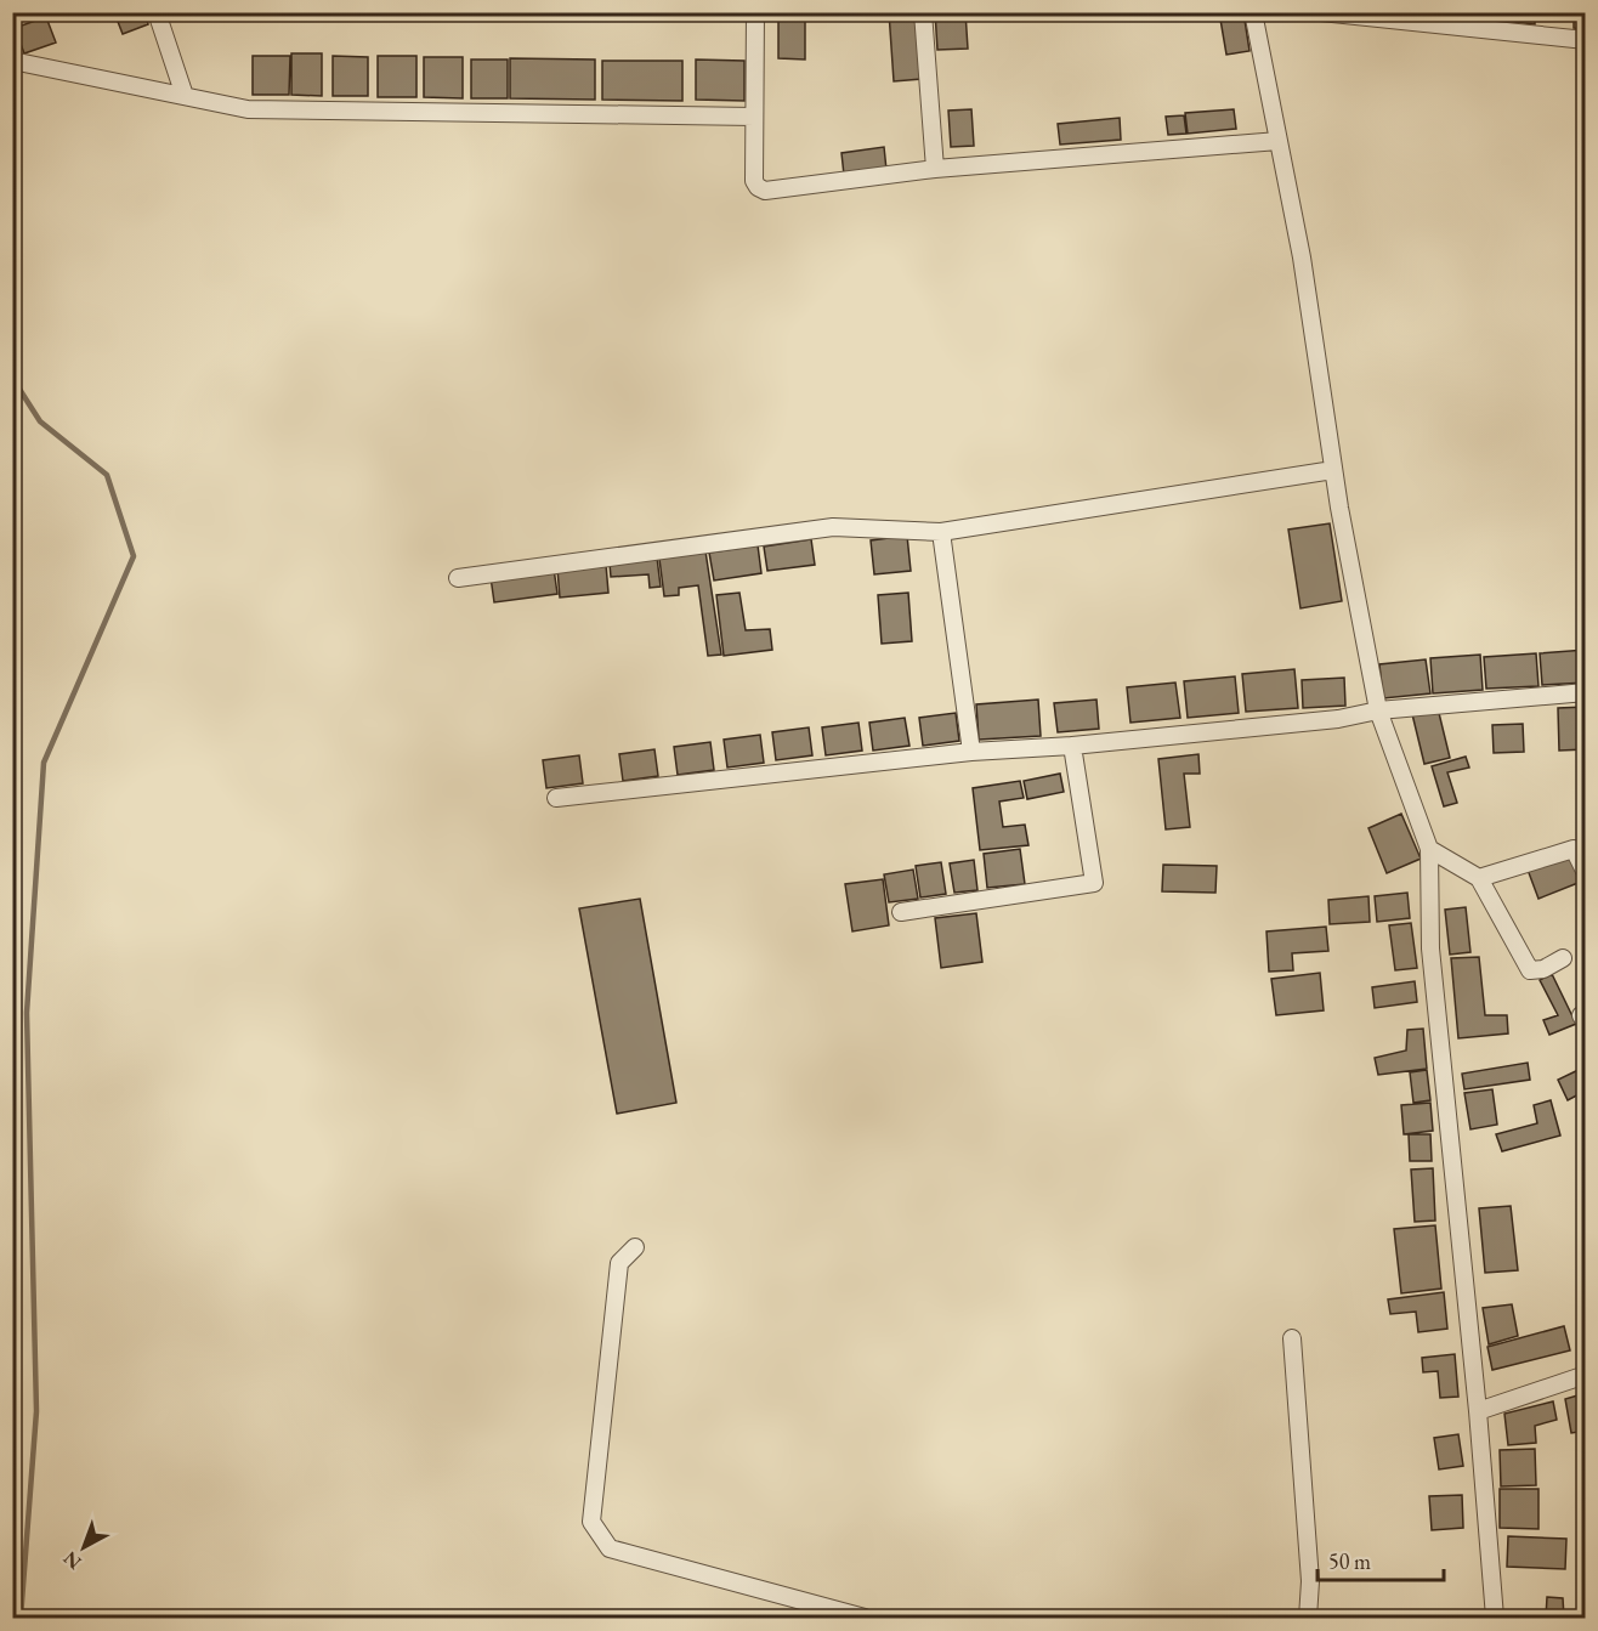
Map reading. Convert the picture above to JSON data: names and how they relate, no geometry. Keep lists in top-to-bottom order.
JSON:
{
  "scale_bar": "50 m",
  "north": "bottom left"
}
